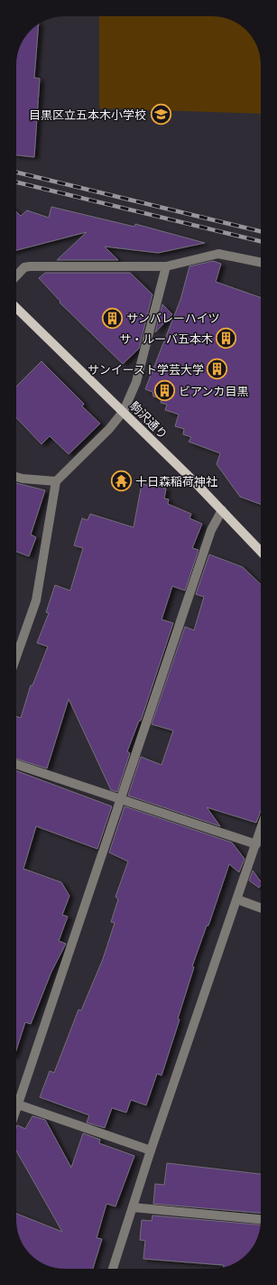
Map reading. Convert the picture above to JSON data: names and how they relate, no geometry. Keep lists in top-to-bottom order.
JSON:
{
  "streets": {
    "main road": ["駒沢通り"]
  },
  "places": {
    "school or university": ["目黒区立五本木小学校"],
    "building": [
      "サンバレーハイツ",
      "サ・ルーバ五本木",
      "サンイースト学芸大学",
      "ビアンカ目黒"
    ],
    "temple": ["十日森稲荷神社"]
  }
}
